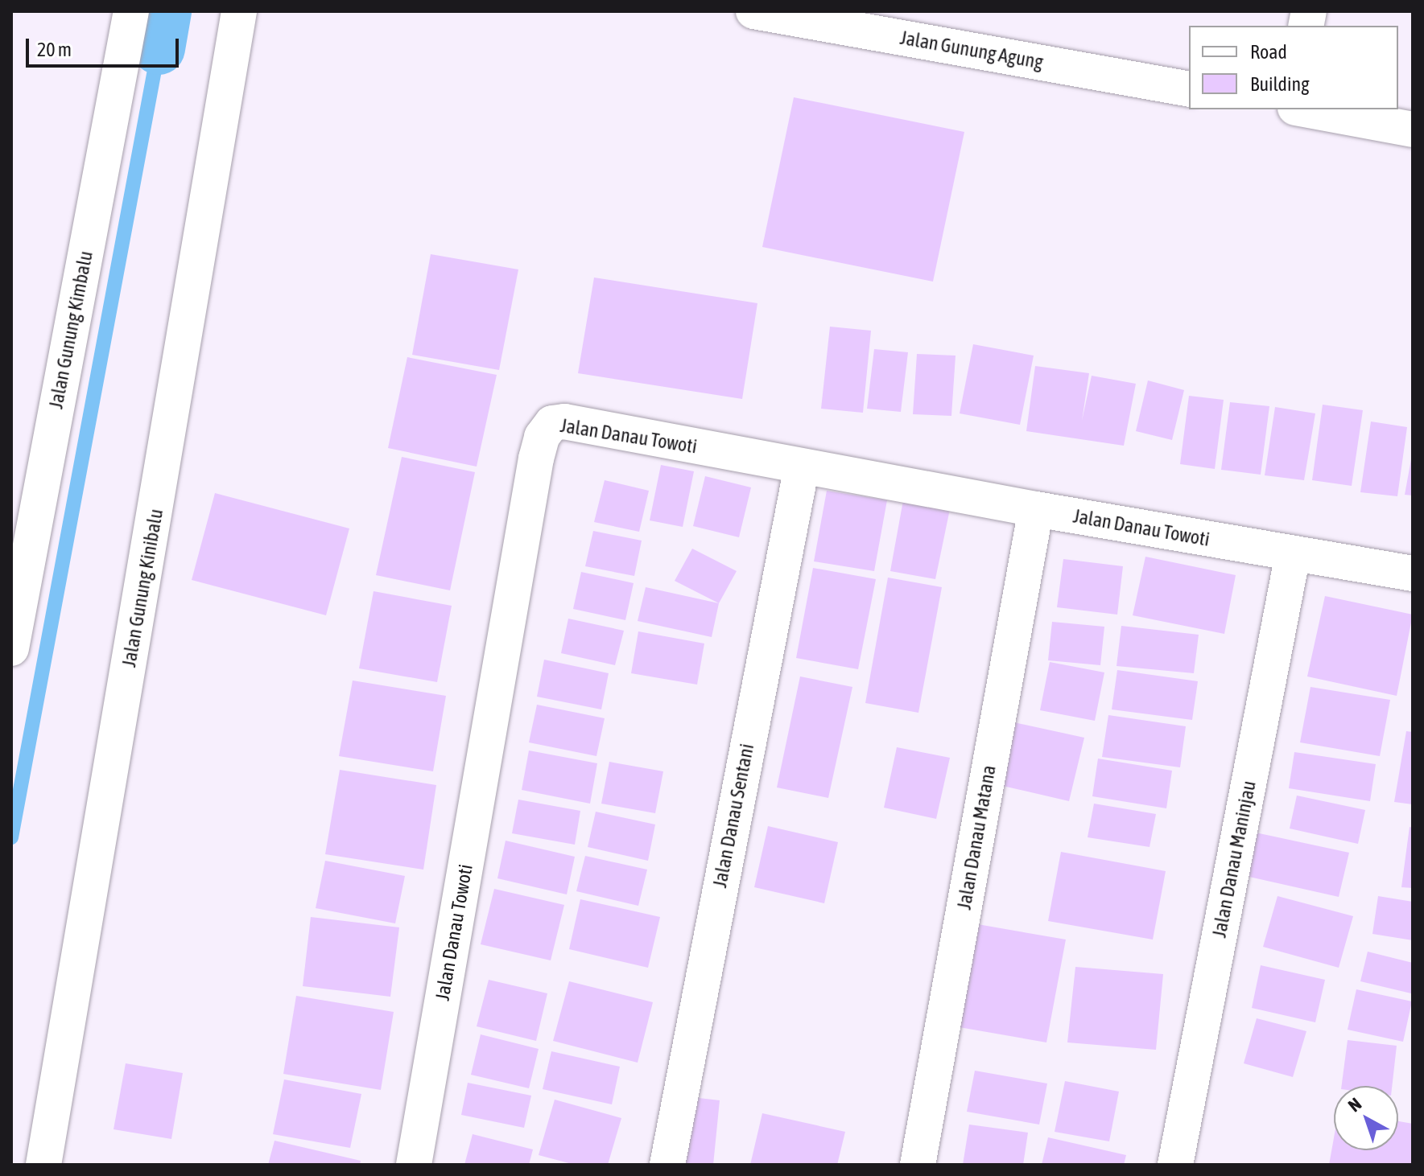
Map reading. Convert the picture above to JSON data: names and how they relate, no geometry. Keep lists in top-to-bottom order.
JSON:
{
  "streets": {
    "street": [
      "Jalan Gunung Agung",
      "Jalan Gunung Kimbalu",
      "Jalan Danau Towoti",
      "Jalan Gunung Kinibalu",
      "Jalan Danau Sentani",
      "Jalan Danau Matana",
      "Jalan Danau Maninjau"
    ]
  },
  "crossings": [
    ["Jalan Danau Towoti", "Jalan Danau Sentani"],
    ["Jalan Danau Towoti", "Jalan Danau Matana"],
    ["Jalan Danau Towoti", "Jalan Danau Maninjau"]
  ],
  "legend": ["Road", "Building"],
  "scale_bar": "20 m",
  "north": "top left"
}
